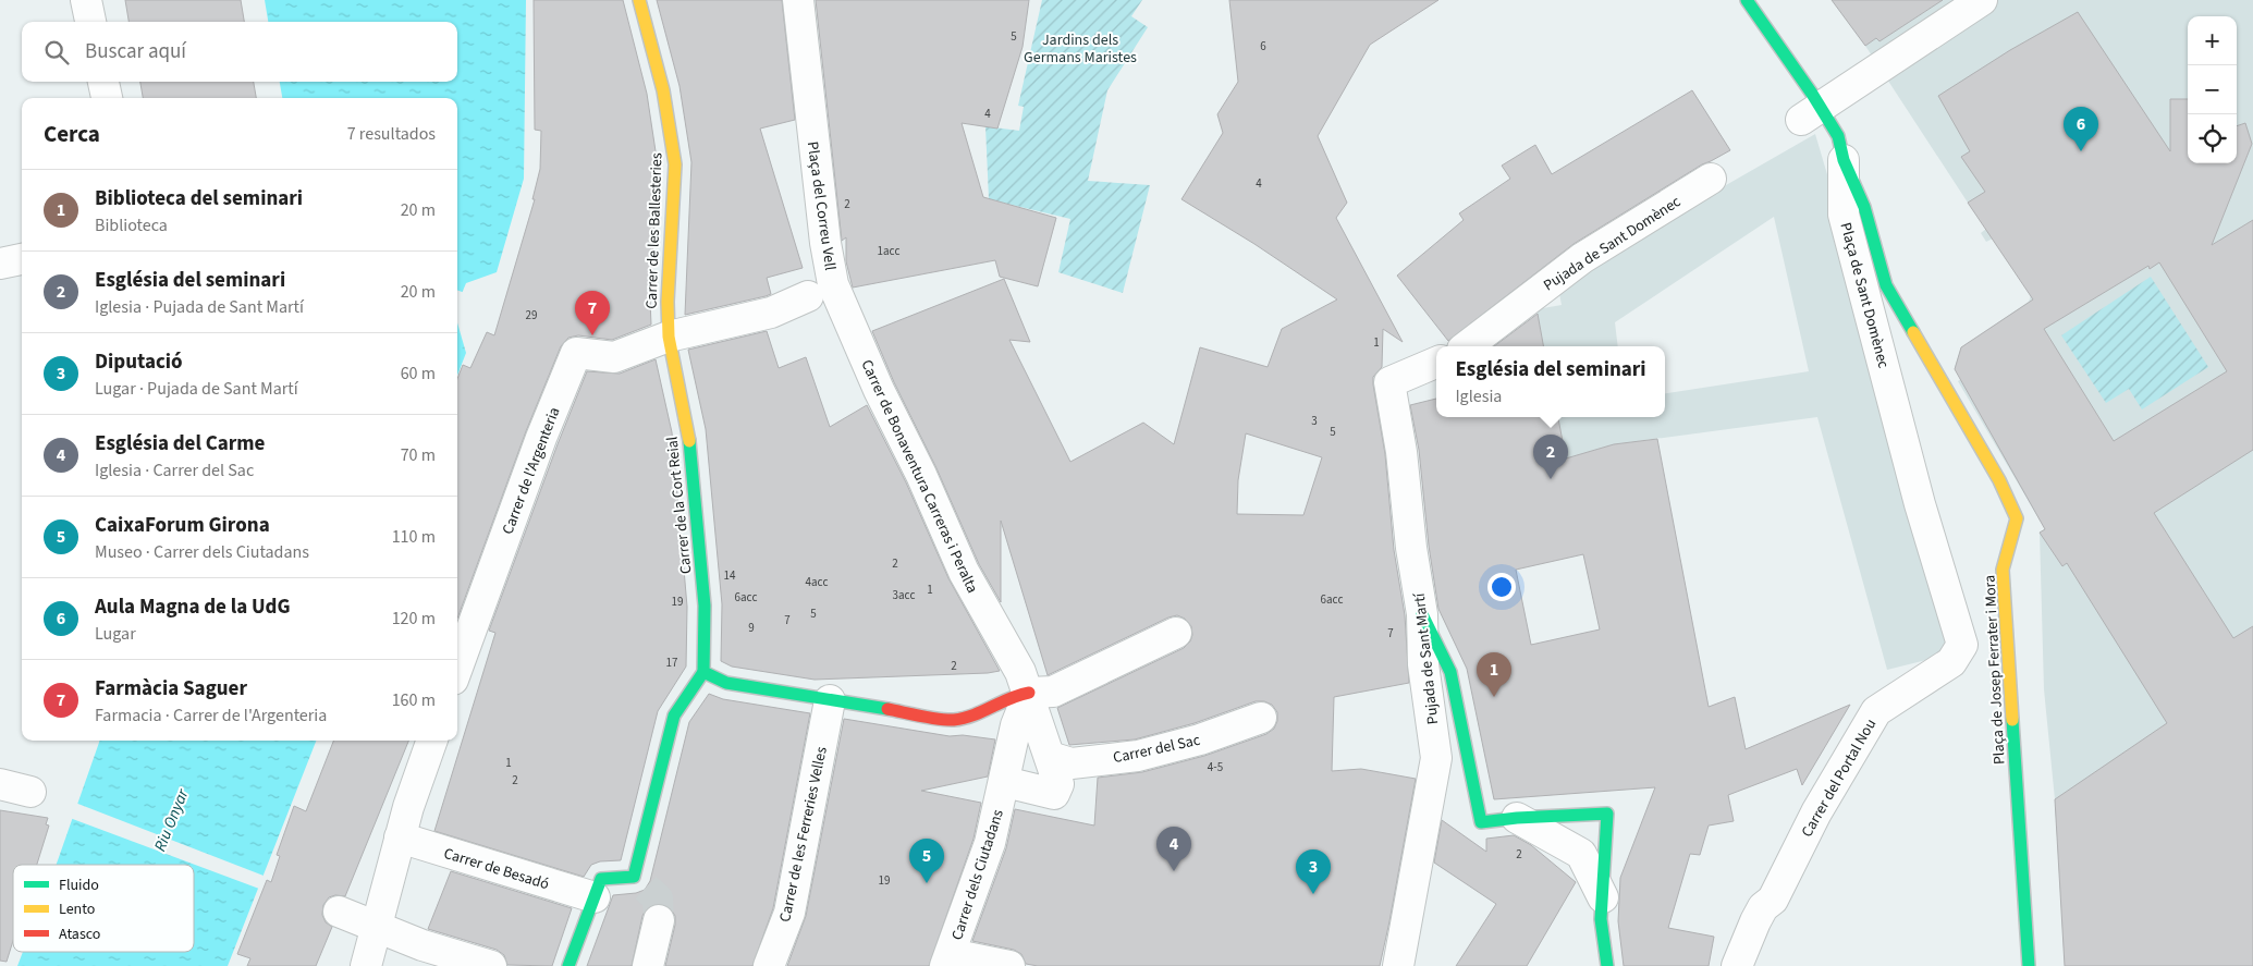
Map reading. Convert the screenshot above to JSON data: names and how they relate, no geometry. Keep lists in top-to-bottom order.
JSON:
{
  "streets": {
    "street": [
      "Plaça del Correu Vell",
      "Carrer de les Ballesteries",
      "Pujada de Sant Domènec",
      "Plaça de Sant Domènec",
      "Carrer de l'Argenteria",
      "Carrer de Bonaventura Carreras i Peralta",
      "Carrer de la Cort Reial",
      "Pujada de Sant Martí",
      "Plaça de Josep Ferrater i Mora",
      "Carrer del Sac",
      "Carrer del Portal Nou",
      "Carrer de les Ferreries Velles",
      "Carrer de Besadó",
      "Carrer dels Ciutadans"
    ]
  },
  "crossings": [
    ["Plaça del Correu Vell", "Carrer de Bonaventura Carreras i Peralta"],
    ["Carrer de les Ballesteries", "Carrer de l'Argenteria"],
    ["Carrer de les Ballesteries", "Carrer de la Cort Reial"],
    ["Plaça de Sant Domènec", "Plaça de Josep Ferrater i Mora"],
    ["Plaça de Sant Domènec", "Carrer del Portal Nou"],
    ["Carrer de l'Argenteria", "Carrer de la Cort Reial"],
    ["Carrer de Bonaventura Carreras i Peralta", "Carrer del Sac"],
    ["Carrer de Bonaventura Carreras i Peralta", "Carrer dels Ciutadans"]
  ],
  "water": ["Riu Onyar"],
  "parks": ["Jardins dels Germans Maristes"],
  "house_numbers": [
    "5",
    "6",
    "4",
    "4",
    "2",
    "1acc",
    "29",
    "1",
    "3",
    "5",
    "2",
    "14",
    "4acc",
    "1",
    "3acc",
    "6acc",
    "6acc",
    "19",
    "5",
    "7",
    "9",
    "7",
    "17",
    "2",
    "1",
    "4-5",
    "2",
    "2",
    "19"
  ],
  "legend": ["Fluido", "Lento", "Atasco"],
  "page": {
    "map_buttons": ["+", "−"],
    "search": "Buscar aquí",
    "heading": ["Cerca", "7 resultados"],
    "pins": [
      "6",
      "7",
      "2",
      "1",
      "4",
      "5",
      "3"
    ],
    "list": [
      {
        "mark": "1",
        "name": "Biblioteca del seminari",
        "note": "Biblioteca",
        "value": "20 m"
      },
      {
        "mark": "2",
        "name": "Església del seminari",
        "note": "Iglesia · Pujada de Sant Martí",
        "value": "20 m"
      },
      {
        "mark": "3",
        "name": "Diputació",
        "note": "Lugar · Pujada de Sant Martí",
        "value": "60 m"
      },
      {
        "mark": "4",
        "name": "Església del Carme",
        "note": "Iglesia · Carrer del Sac",
        "value": "70 m"
      },
      {
        "mark": "5",
        "name": "CaixaForum Girona",
        "note": "Museo · Carrer dels Ciutadans",
        "value": "110 m"
      },
      {
        "mark": "6",
        "name": "Aula Magna de la UdG",
        "note": "Lugar",
        "value": "120 m"
      },
      {
        "mark": "7",
        "name": "Farmàcia Saguer",
        "note": "Farmacia · Carrer de l'Argenteria",
        "value": "160 m"
      }
    ],
    "popup": ["Església del seminari", "Iglesia"]
  }
}
